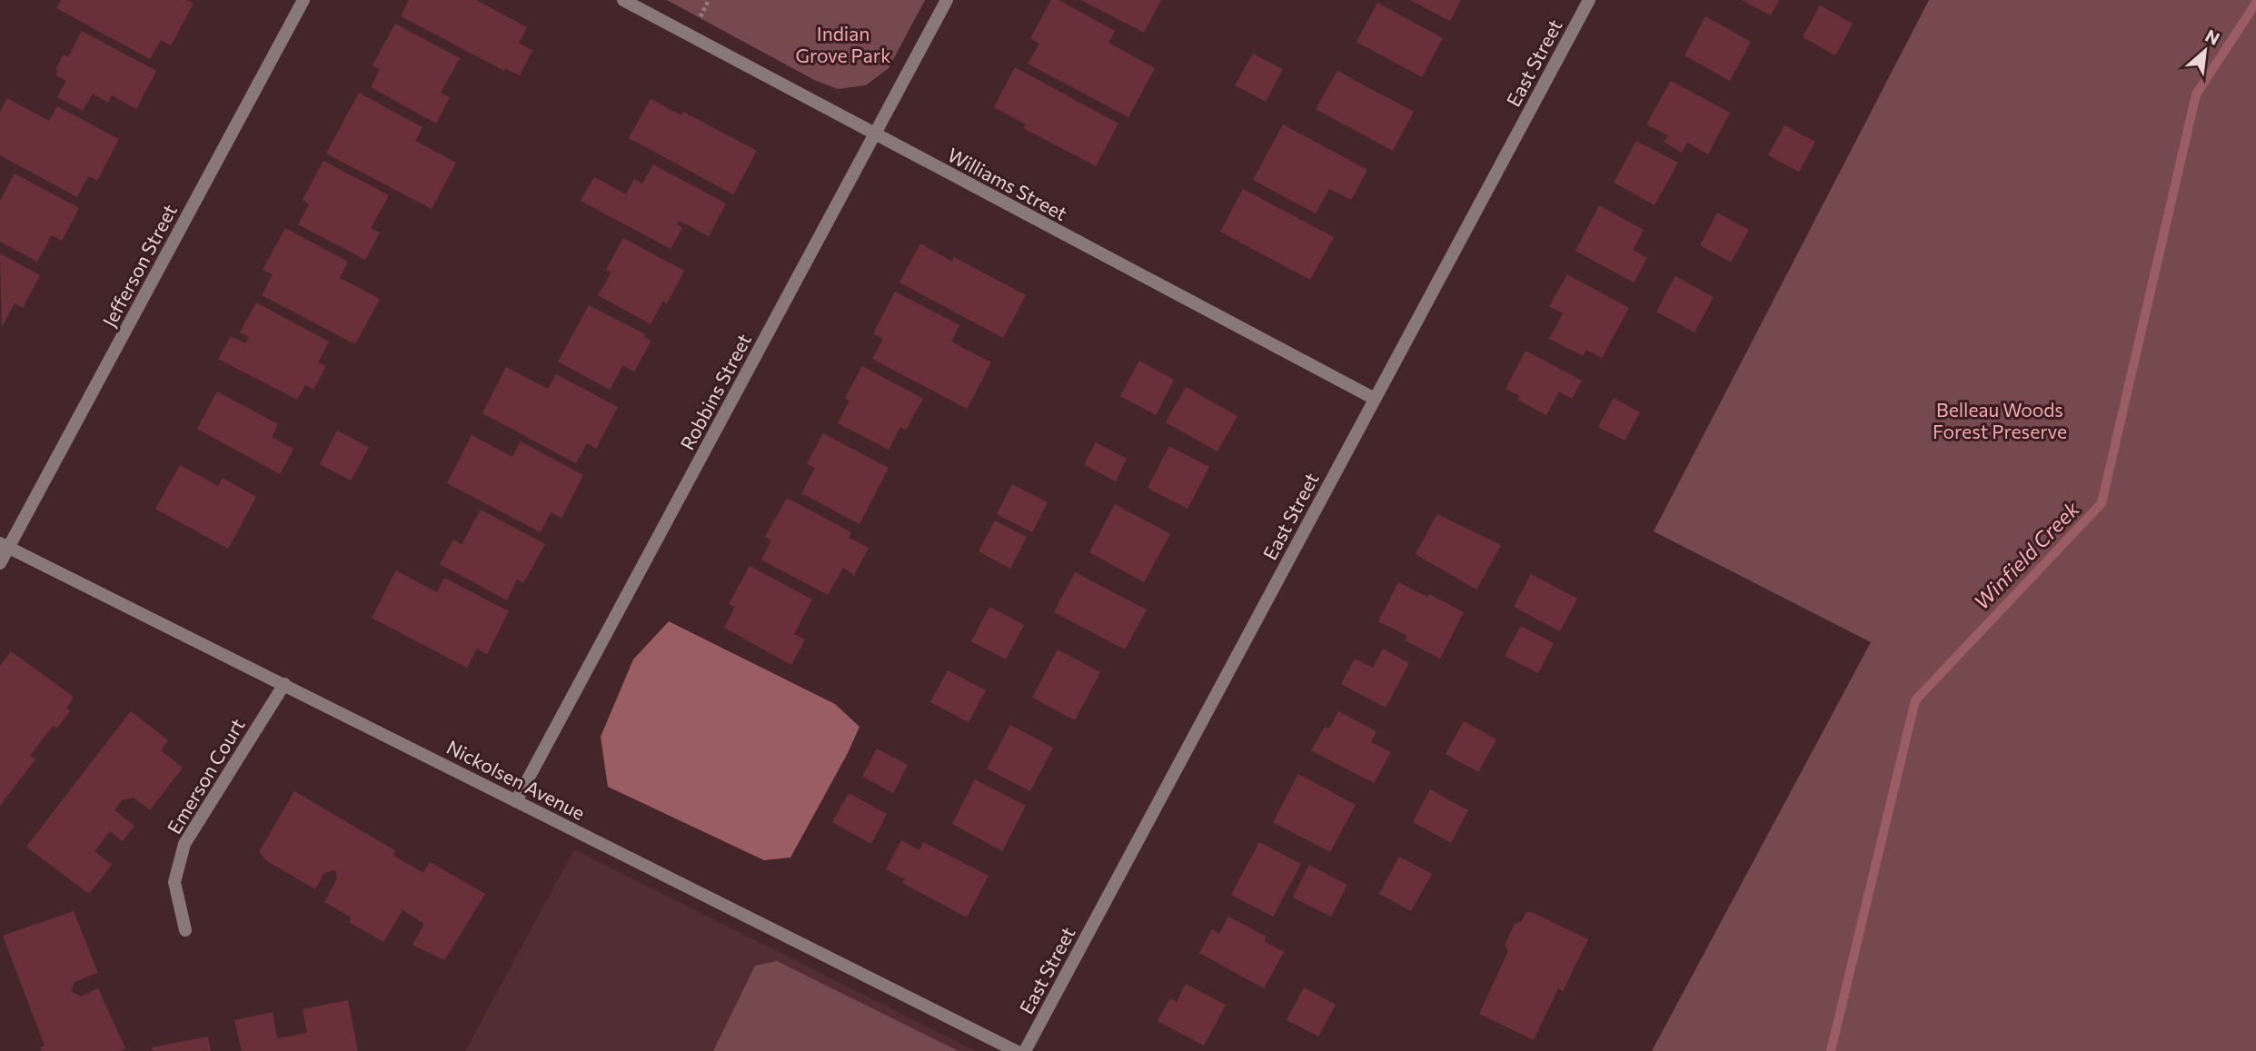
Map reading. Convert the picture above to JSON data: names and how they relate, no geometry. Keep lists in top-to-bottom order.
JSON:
{
  "streets": {
    "street": [
      "East Street",
      "Williams Street",
      "Jefferson Street",
      "Robbins Street",
      "Emerson Court",
      "Nickolsen Avenue"
    ]
  },
  "crossings": [
    ["East Street", "Williams Street"],
    ["Williams Street", "Robbins Street"],
    ["Jefferson Street", "Nickolsen Avenue"],
    ["Robbins Street", "Nickolsen Avenue"],
    ["Emerson Court", "Nickolsen Avenue"]
  ],
  "water": ["Winfield Creek"],
  "parks": ["Indian Grove Park", "Belleau Woods Forest Preserve"],
  "north": "top right"
}
